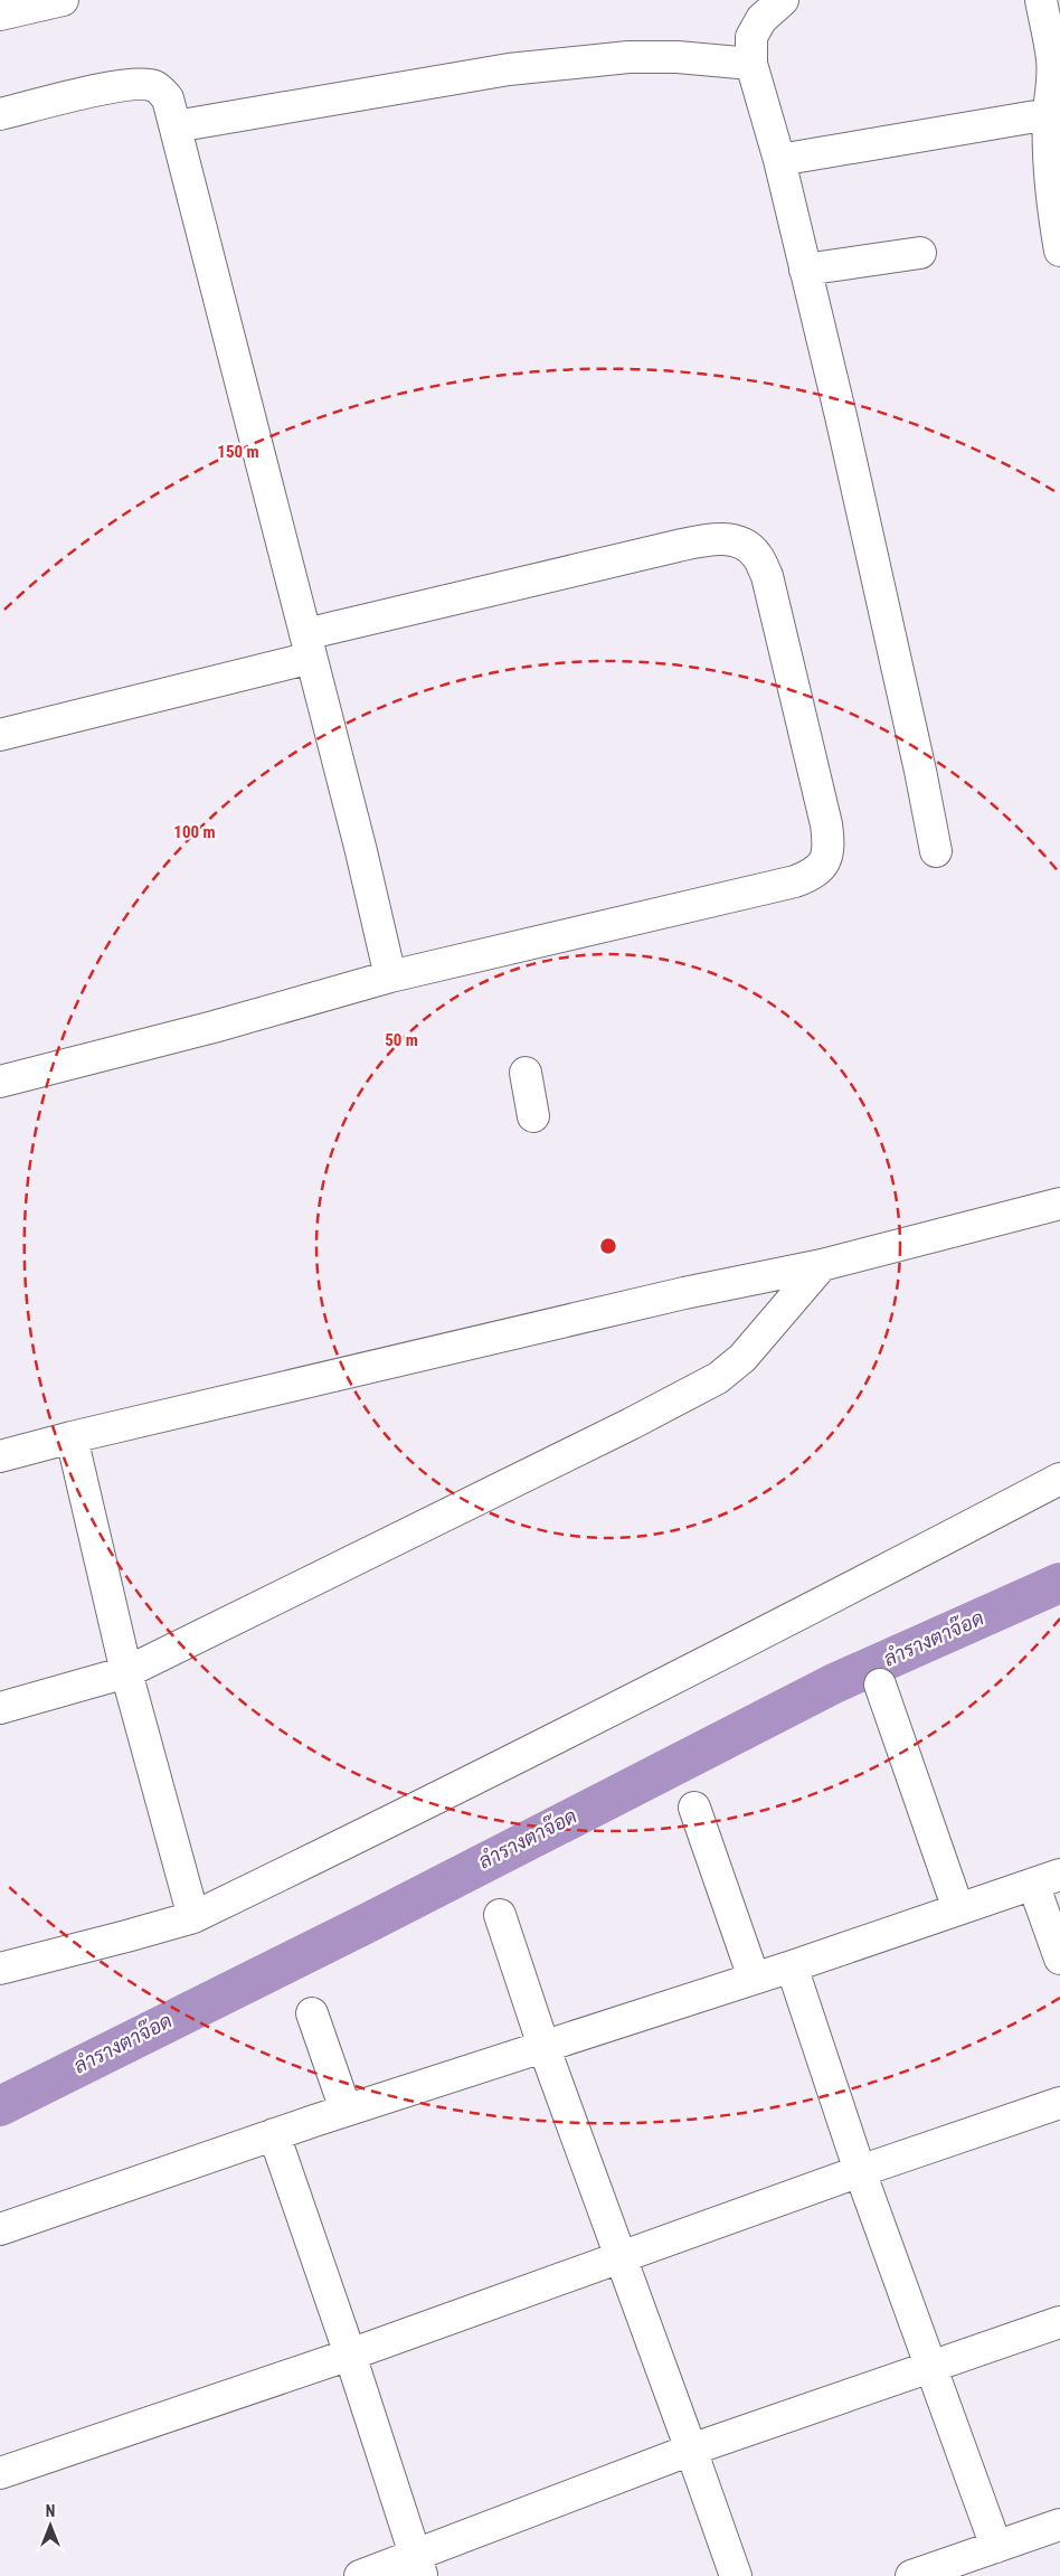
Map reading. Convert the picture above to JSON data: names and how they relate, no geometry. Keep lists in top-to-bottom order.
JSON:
{
  "water": ["ลำรางตาจ๊อด"],
  "north": "top",
  "rings": ["150 m", "100 m", "50 m"]
}
